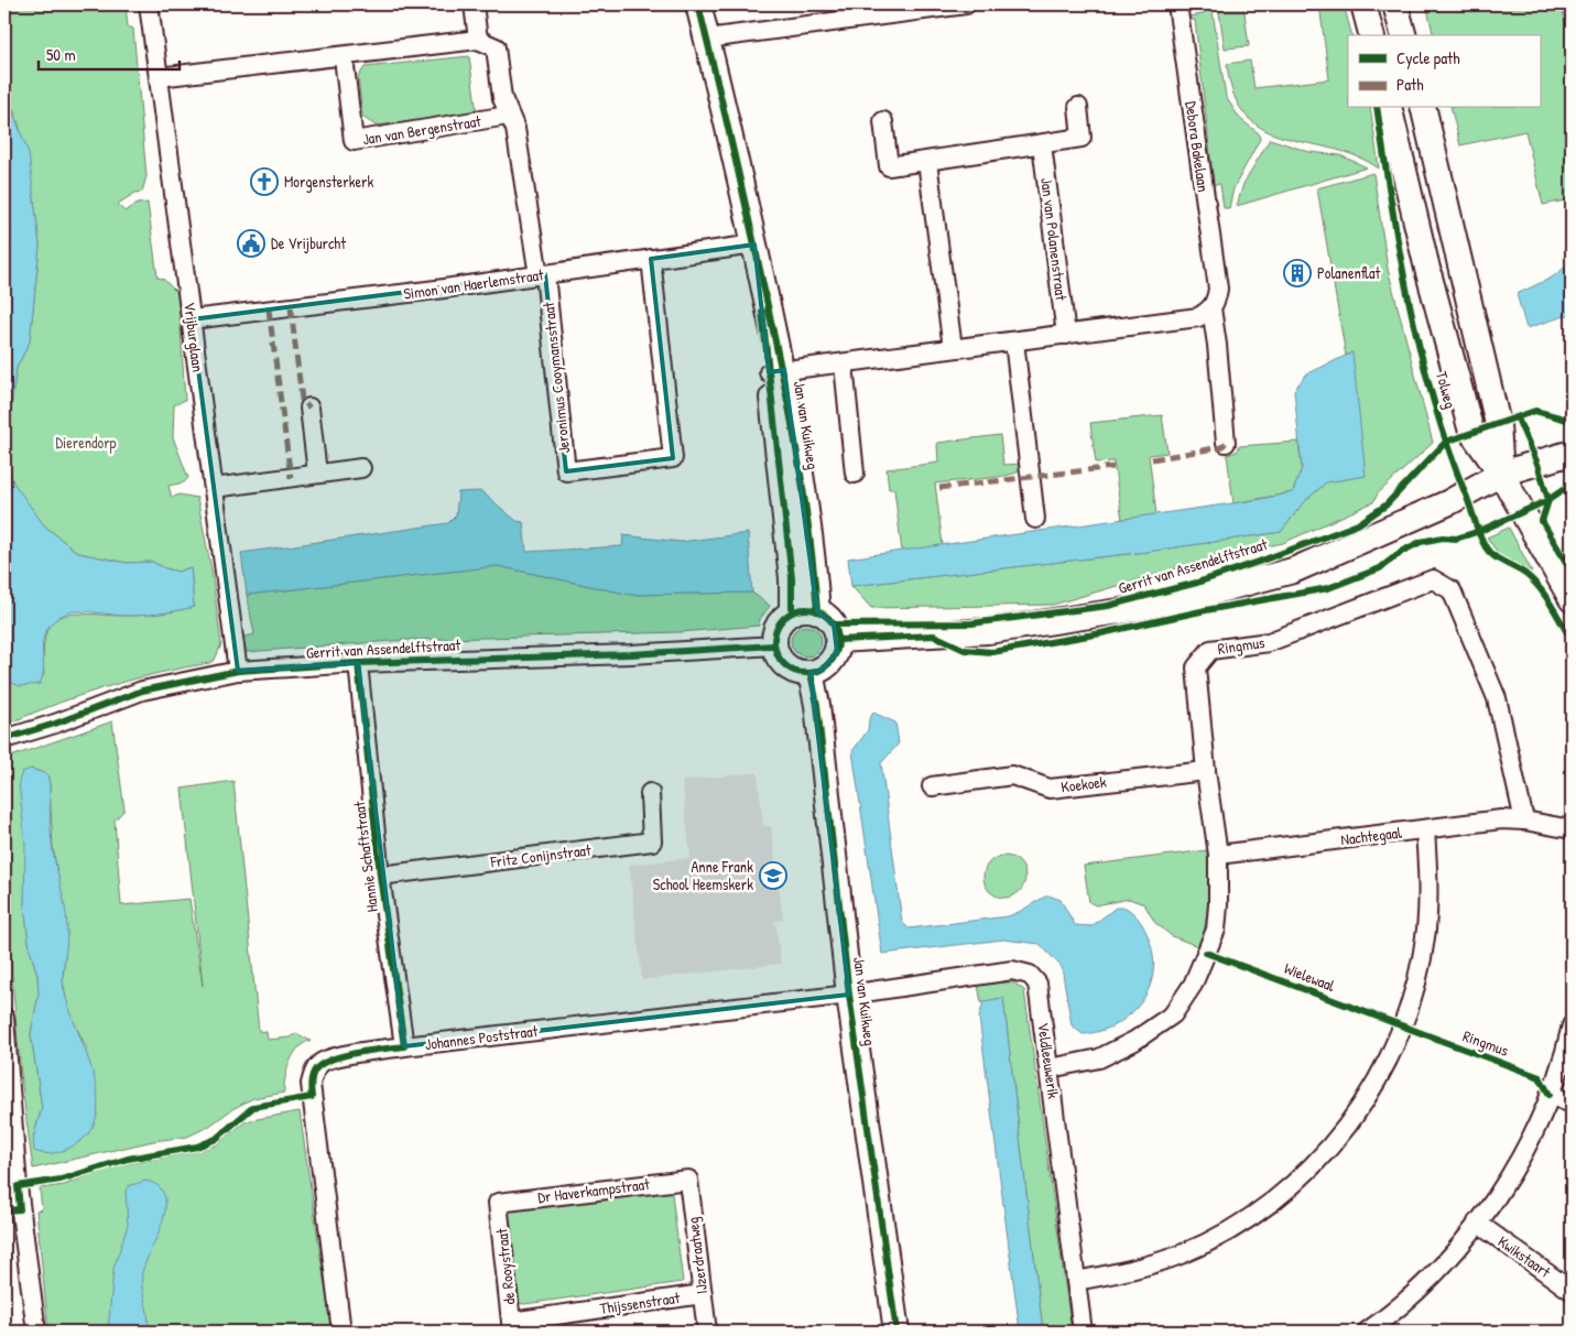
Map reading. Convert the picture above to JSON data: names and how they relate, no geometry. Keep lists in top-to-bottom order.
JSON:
{
  "streets": {
    "street": [
      "Jan van Bergenstraat",
      "Debora Bakelaan",
      "Jan van Polanenstraat",
      "Simon van Haerlemstraat",
      "Vrijburglaan",
      "Jeronimus Cooymansstraat",
      "Tolweg",
      "Jan van Kuikweg",
      "Gerrit van Assendelftstraat",
      "Ringmus",
      "Koekoek",
      "Nachtegaal",
      "Fritz Conijnstraat",
      "Hannie Schaftstraat",
      "Johannes Poststraat",
      "Veldleeuwerik",
      "Dr Haverkampstraat",
      "IJzerdraatweg",
      "Kwikstaart",
      "de Rooystraat",
      "Thijssenstraat"
    ],
    "cycle path": ["Wielewaal"]
  },
  "crossings": [
    ["Simon van Haerlemstraat", "Vrijburglaan"],
    ["Simon van Haerlemstraat", "Jeronimus Cooymansstraat"],
    ["Simon van Haerlemstraat", "Jan van Kuikweg"],
    ["Vrijburglaan", "Gerrit van Assendelftstraat"],
    ["Tolweg", "Gerrit van Assendelftstraat"],
    ["Jan van Kuikweg", "Gerrit van Assendelftstraat"],
    ["Jan van Kuikweg", "Johannes Poststraat"],
    ["Jan van Kuikweg", "Veldleeuwerik"],
    ["Gerrit van Assendelftstraat", "Hannie Schaftstraat"],
    ["Ringmus", "Koekoek"],
    ["Ringmus", "Nachtegaal"],
    ["Ringmus", "Veldleeuwerik"],
    ["Fritz Conijnstraat", "Hannie Schaftstraat"],
    ["Hannie Schaftstraat", "Johannes Poststraat"],
    ["Johannes Poststraat", "Veldleeuwerik"],
    ["Dr Haverkampstraat", "IJzerdraatweg"],
    ["Dr Haverkampstraat", "de Rooystraat"],
    ["IJzerdraatweg", "Thijssenstraat"],
    ["de Rooystraat", "Thijssenstraat"]
  ],
  "parks": ["Dierendorp"],
  "places": {
    "church": ["Morgensterkerk"],
    "public building": ["De Vrijburcht"],
    "building": ["Polanenflat"],
    "school or university": ["Anne Frank School Heemskerk"]
  },
  "legend": ["Cycle path", "Path"],
  "scale_bar": "50 m"
}
